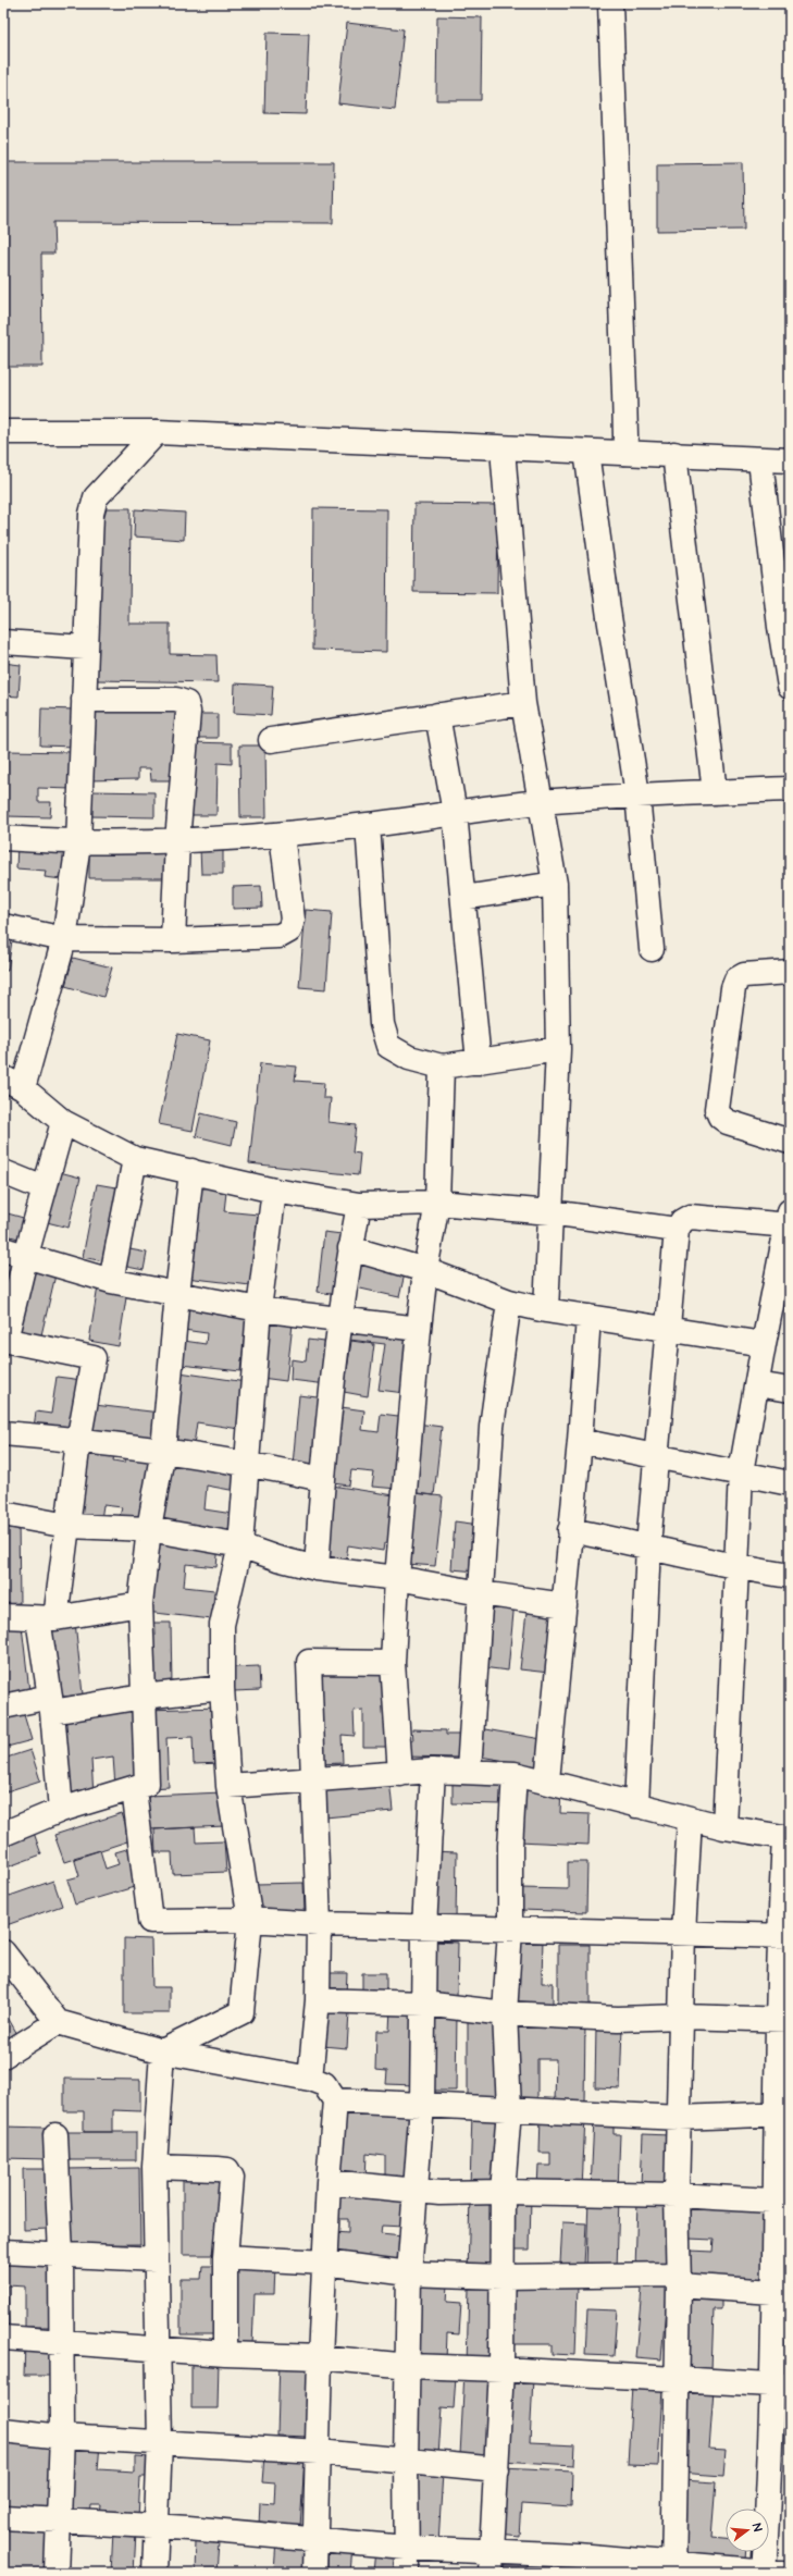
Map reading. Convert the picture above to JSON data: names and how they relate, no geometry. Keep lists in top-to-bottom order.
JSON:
{
  "north": "right"
}
